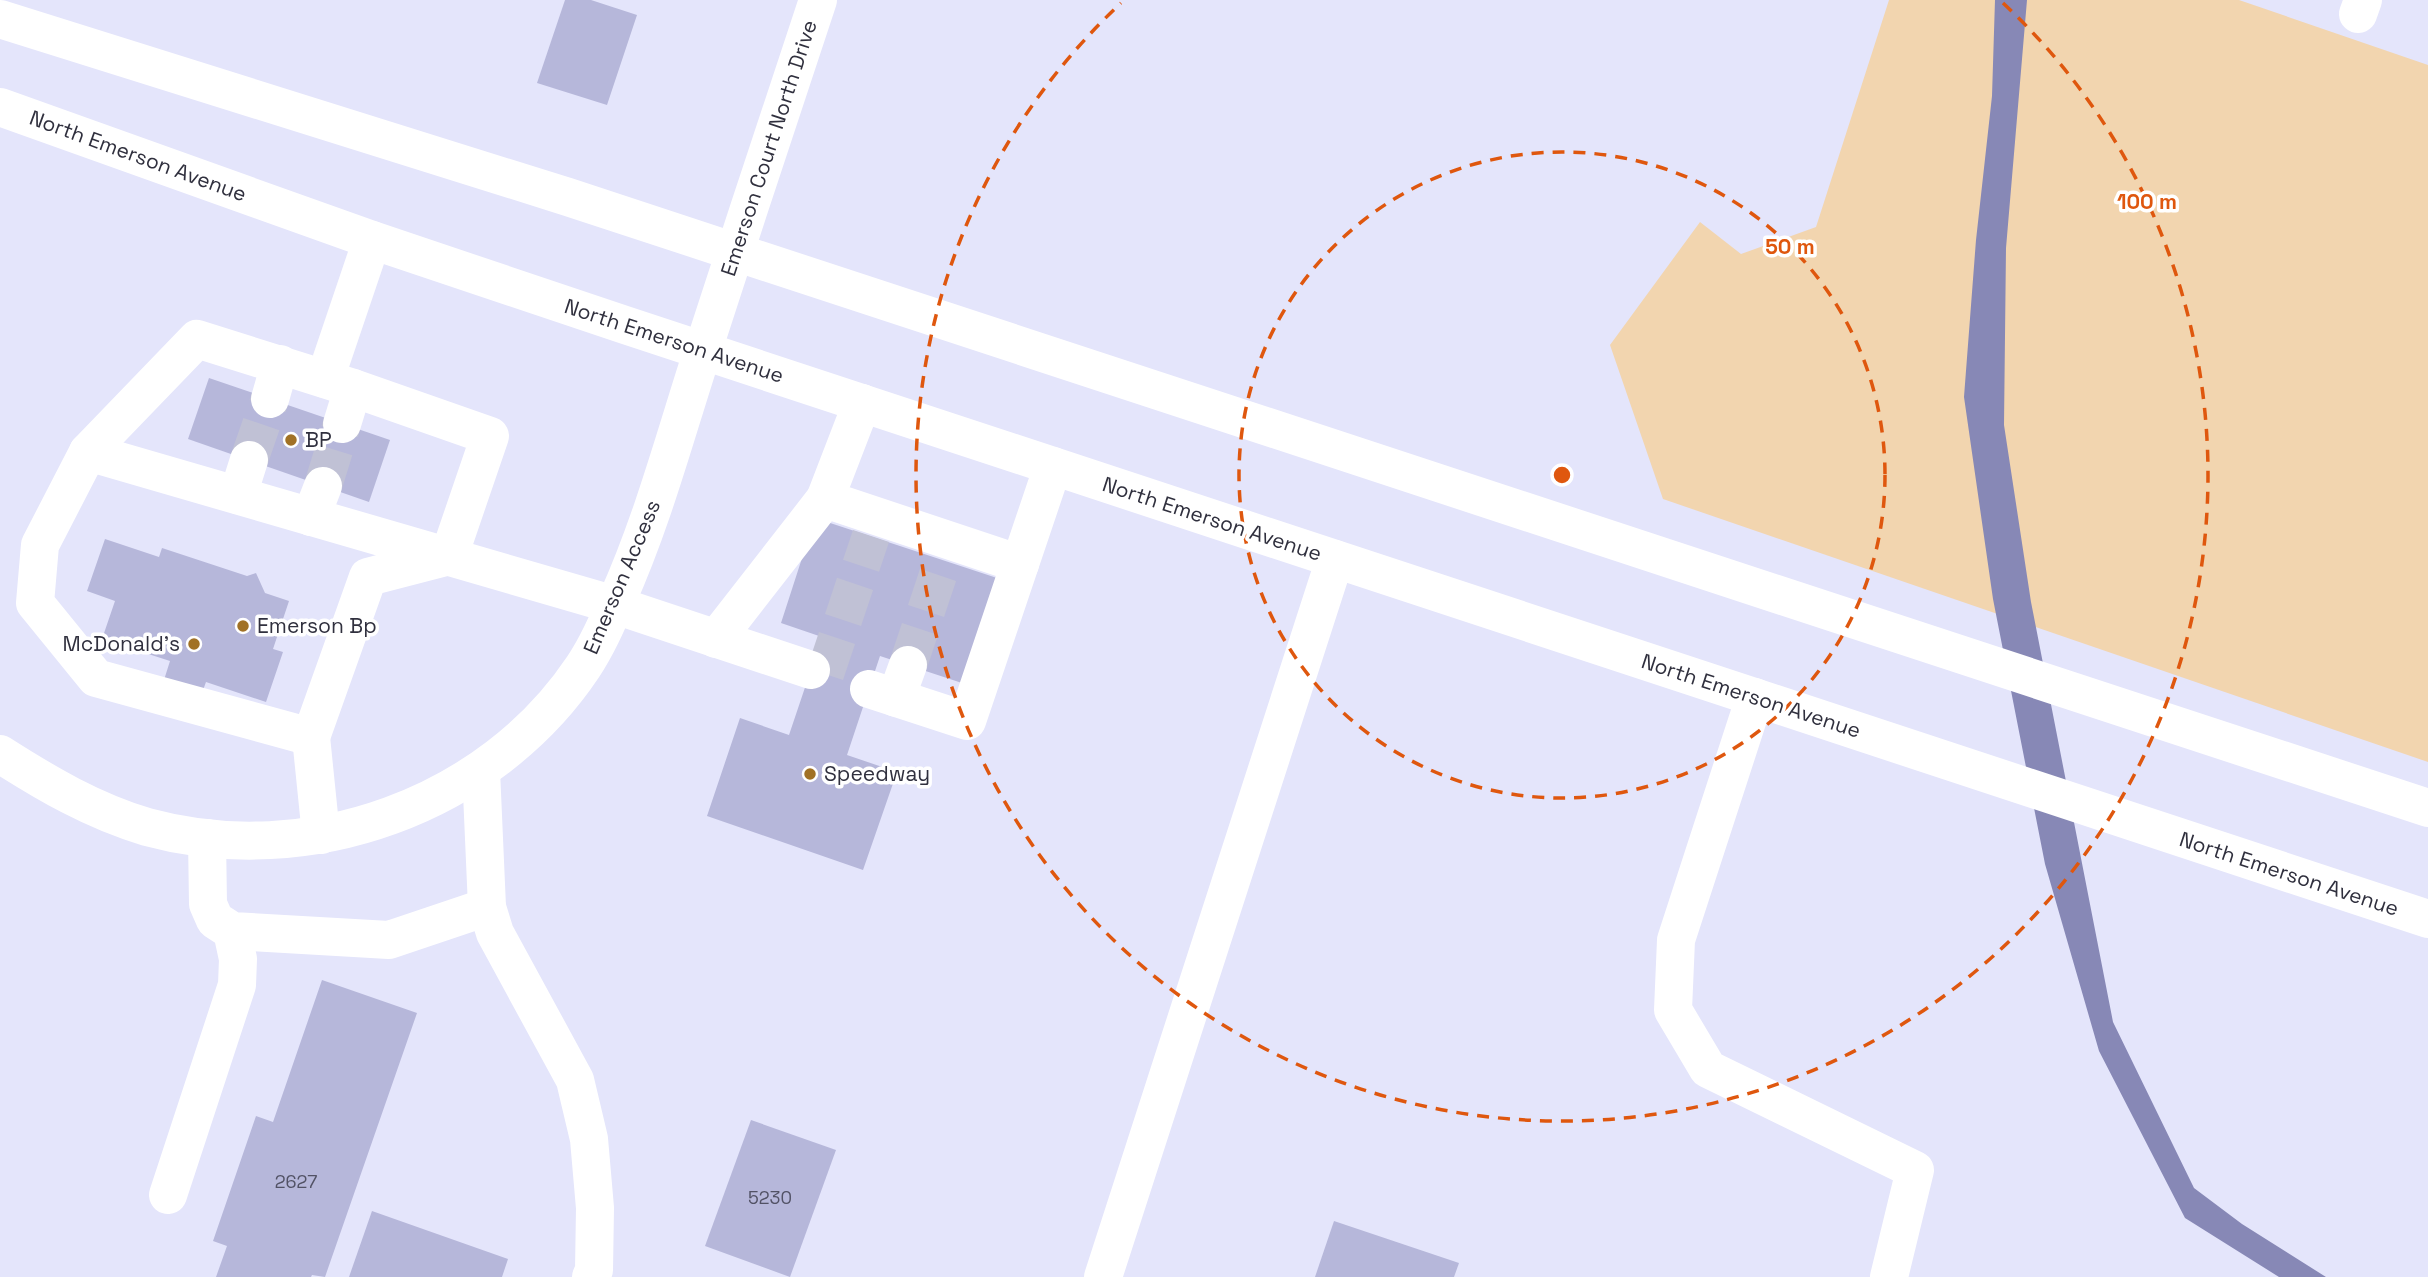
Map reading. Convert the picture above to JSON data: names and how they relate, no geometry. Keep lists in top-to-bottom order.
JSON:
{
  "streets": {
    "main road": ["Emerson Court North Drive", "North Emerson Avenue", "Emerson Access"]
  },
  "crossings": [
    ["Emerson Court North Drive", "Emerson Access"],
    ["North Emerson Avenue", "Emerson Access"]
  ],
  "places": [
    "BP",
    "Emerson Bp",
    "McDonald's",
    "Speedway"
  ],
  "house_numbers": ["2627", "5230"],
  "rings": ["100 m", "50 m"]
}
